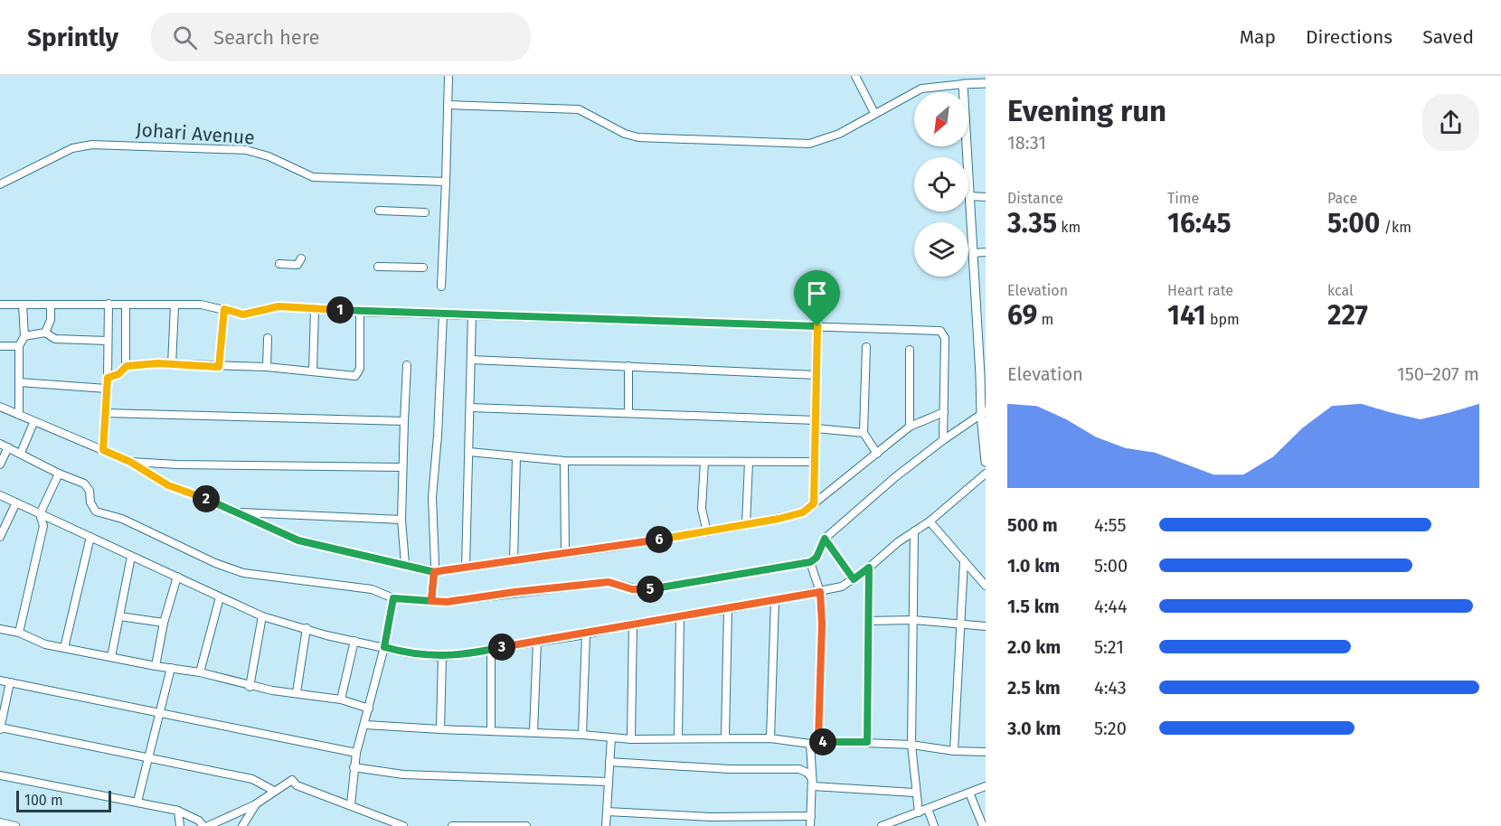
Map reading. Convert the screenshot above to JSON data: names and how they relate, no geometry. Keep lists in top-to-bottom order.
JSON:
{
  "streets": {
    "street": ["Johari Avenue"]
  },
  "scale_bar": "100 m",
  "north": "bottom left",
  "page": {
    "header": "Sprintly",
    "search": "Search here",
    "nav": ["Map", "Directions", "Saved"],
    "heading": ["Evening run", "18:31"],
    "stats": [
      ["Distance", "3.35 km"],
      ["Time", "16:45"],
      ["Pace", "5:00 /km"],
      ["Elevation", "69 m"],
      ["Heart rate", "141 bpm"],
      ["kcal", "227"]
    ],
    "pins": [
      "1",
      "2",
      "6",
      "5",
      "3",
      "4"
    ],
    "chart": ["Elevation", "150–207 m"],
    "list": [
      {
        "name": "500 m",
        "note": "4:55"
      },
      {
        "name": "1.0 km",
        "note": "5:00"
      },
      {
        "name": "1.5 km",
        "note": "4:44"
      },
      {
        "name": "2.0 km",
        "note": "5:21"
      },
      {
        "name": "2.5 km",
        "note": "4:43"
      },
      {
        "name": "3.0 km",
        "note": "5:20"
      }
    ],
    "scale": "100 m"
  }
}
